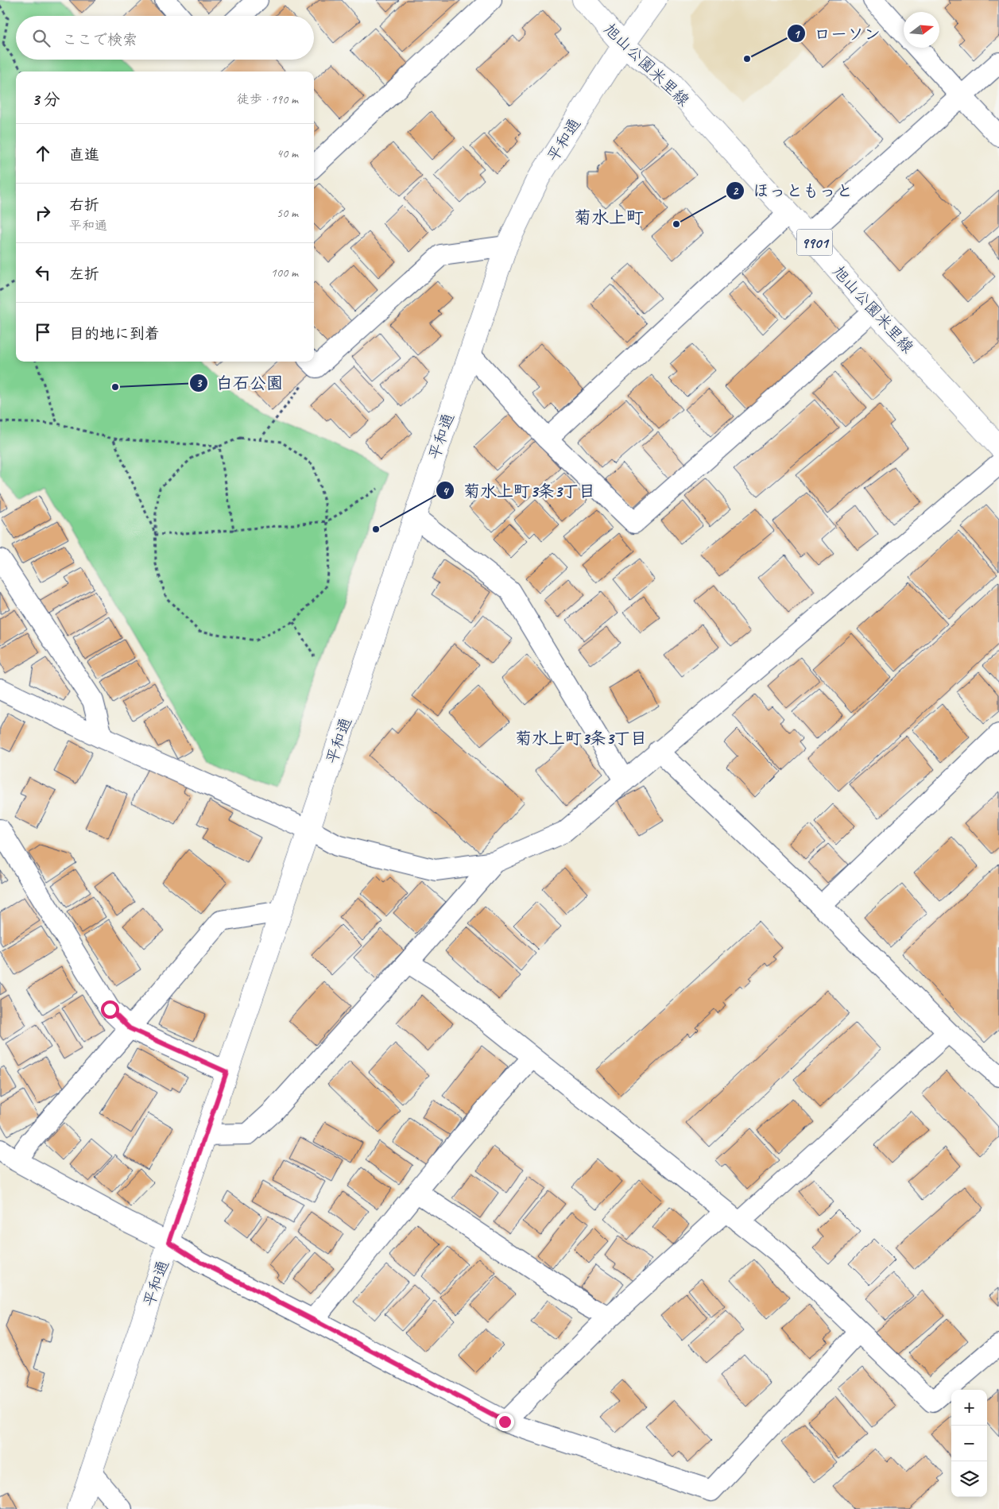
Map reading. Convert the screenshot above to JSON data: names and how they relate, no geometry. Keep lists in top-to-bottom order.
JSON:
{
  "streets": {
    "street": ["旭山公園米里線", "平和通", "9901"]
  },
  "crossings": [
    ["旭山公園米里線", "平和通"]
  ],
  "districts": ["菊水上町", "菊水上町3条3丁目"],
  "places": [
    "ローソン",
    "ほっともっと",
    "白石公園",
    "菊水上町3条3丁目"
  ],
  "north": "right",
  "page": {
    "search": "ここで検索",
    "heading": ["3 分", "徒歩 · 190 m"],
    "list": [
      ["直進", "40 m"],
      ["右折", "平和通", "50 m"],
      ["左折", "100 m"],
      "目的地に到着"
    ],
    "map_buttons": ["+", "−"]
  }
}
